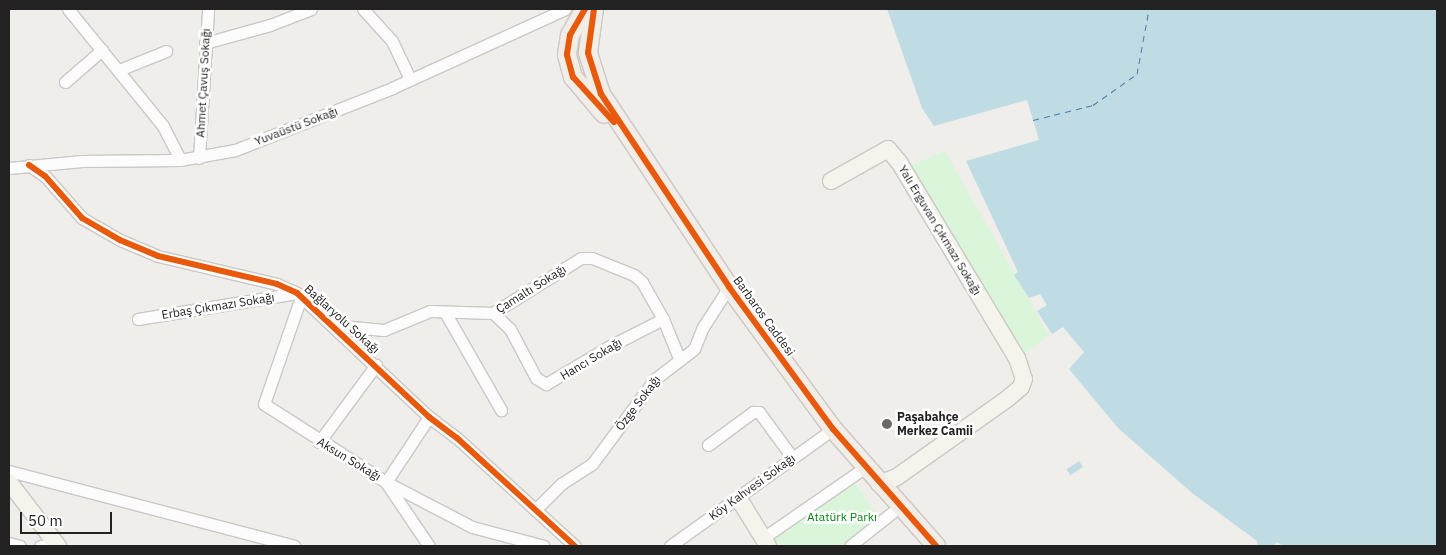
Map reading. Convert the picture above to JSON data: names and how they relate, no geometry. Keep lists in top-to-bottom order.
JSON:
{
  "streets": {
    "main road": ["Yalı Erguvan Çıkmazı Sokağı", "Barbaros Caddesi"],
    "street": [
      "Ahmet Çavuş Sokağı",
      "Yuvaüstü Sokağı",
      "Çamaltı Sokağı",
      "Erbaş Çıkmazı Sokağı",
      "Bağlaryolu Sokağı",
      "Hancı Sokağı",
      "Özge Sokağı",
      "Aksun Sokağı",
      "Köy Kahvesi Sokağı"
    ]
  },
  "crossings": [
    ["Ahmet Çavuş Sokağı", "Yuvaüstü Sokağı"],
    ["Yuvaüstü Sokağı", "Bağlaryolu Sokağı"],
    ["Yalı Erguvan Çıkmazı Sokağı", "Barbaros Caddesi"],
    ["Çamaltı Sokağı", "Bağlaryolu Sokağı"],
    ["Çamaltı Sokağı", "Hancı Sokağı"],
    ["Çamaltı Sokağı", "Özge Sokağı"],
    ["Erbaş Çıkmazı Sokağı", "Bağlaryolu Sokağı"],
    ["Erbaş Çıkmazı Sokağı", "Aksun Sokağı"],
    ["Barbaros Caddesi", "Özge Sokağı"],
    ["Barbaros Caddesi", "Köy Kahvesi Sokağı"],
    ["Bağlaryolu Sokağı", "Özge Sokağı"],
    ["Bağlaryolu Sokağı", "Aksun Sokağı"]
  ],
  "parks": ["Atatürk Parkı"],
  "places": ["Paşabahçe Merkez Camii"],
  "scale_bar": "50 m"
}
